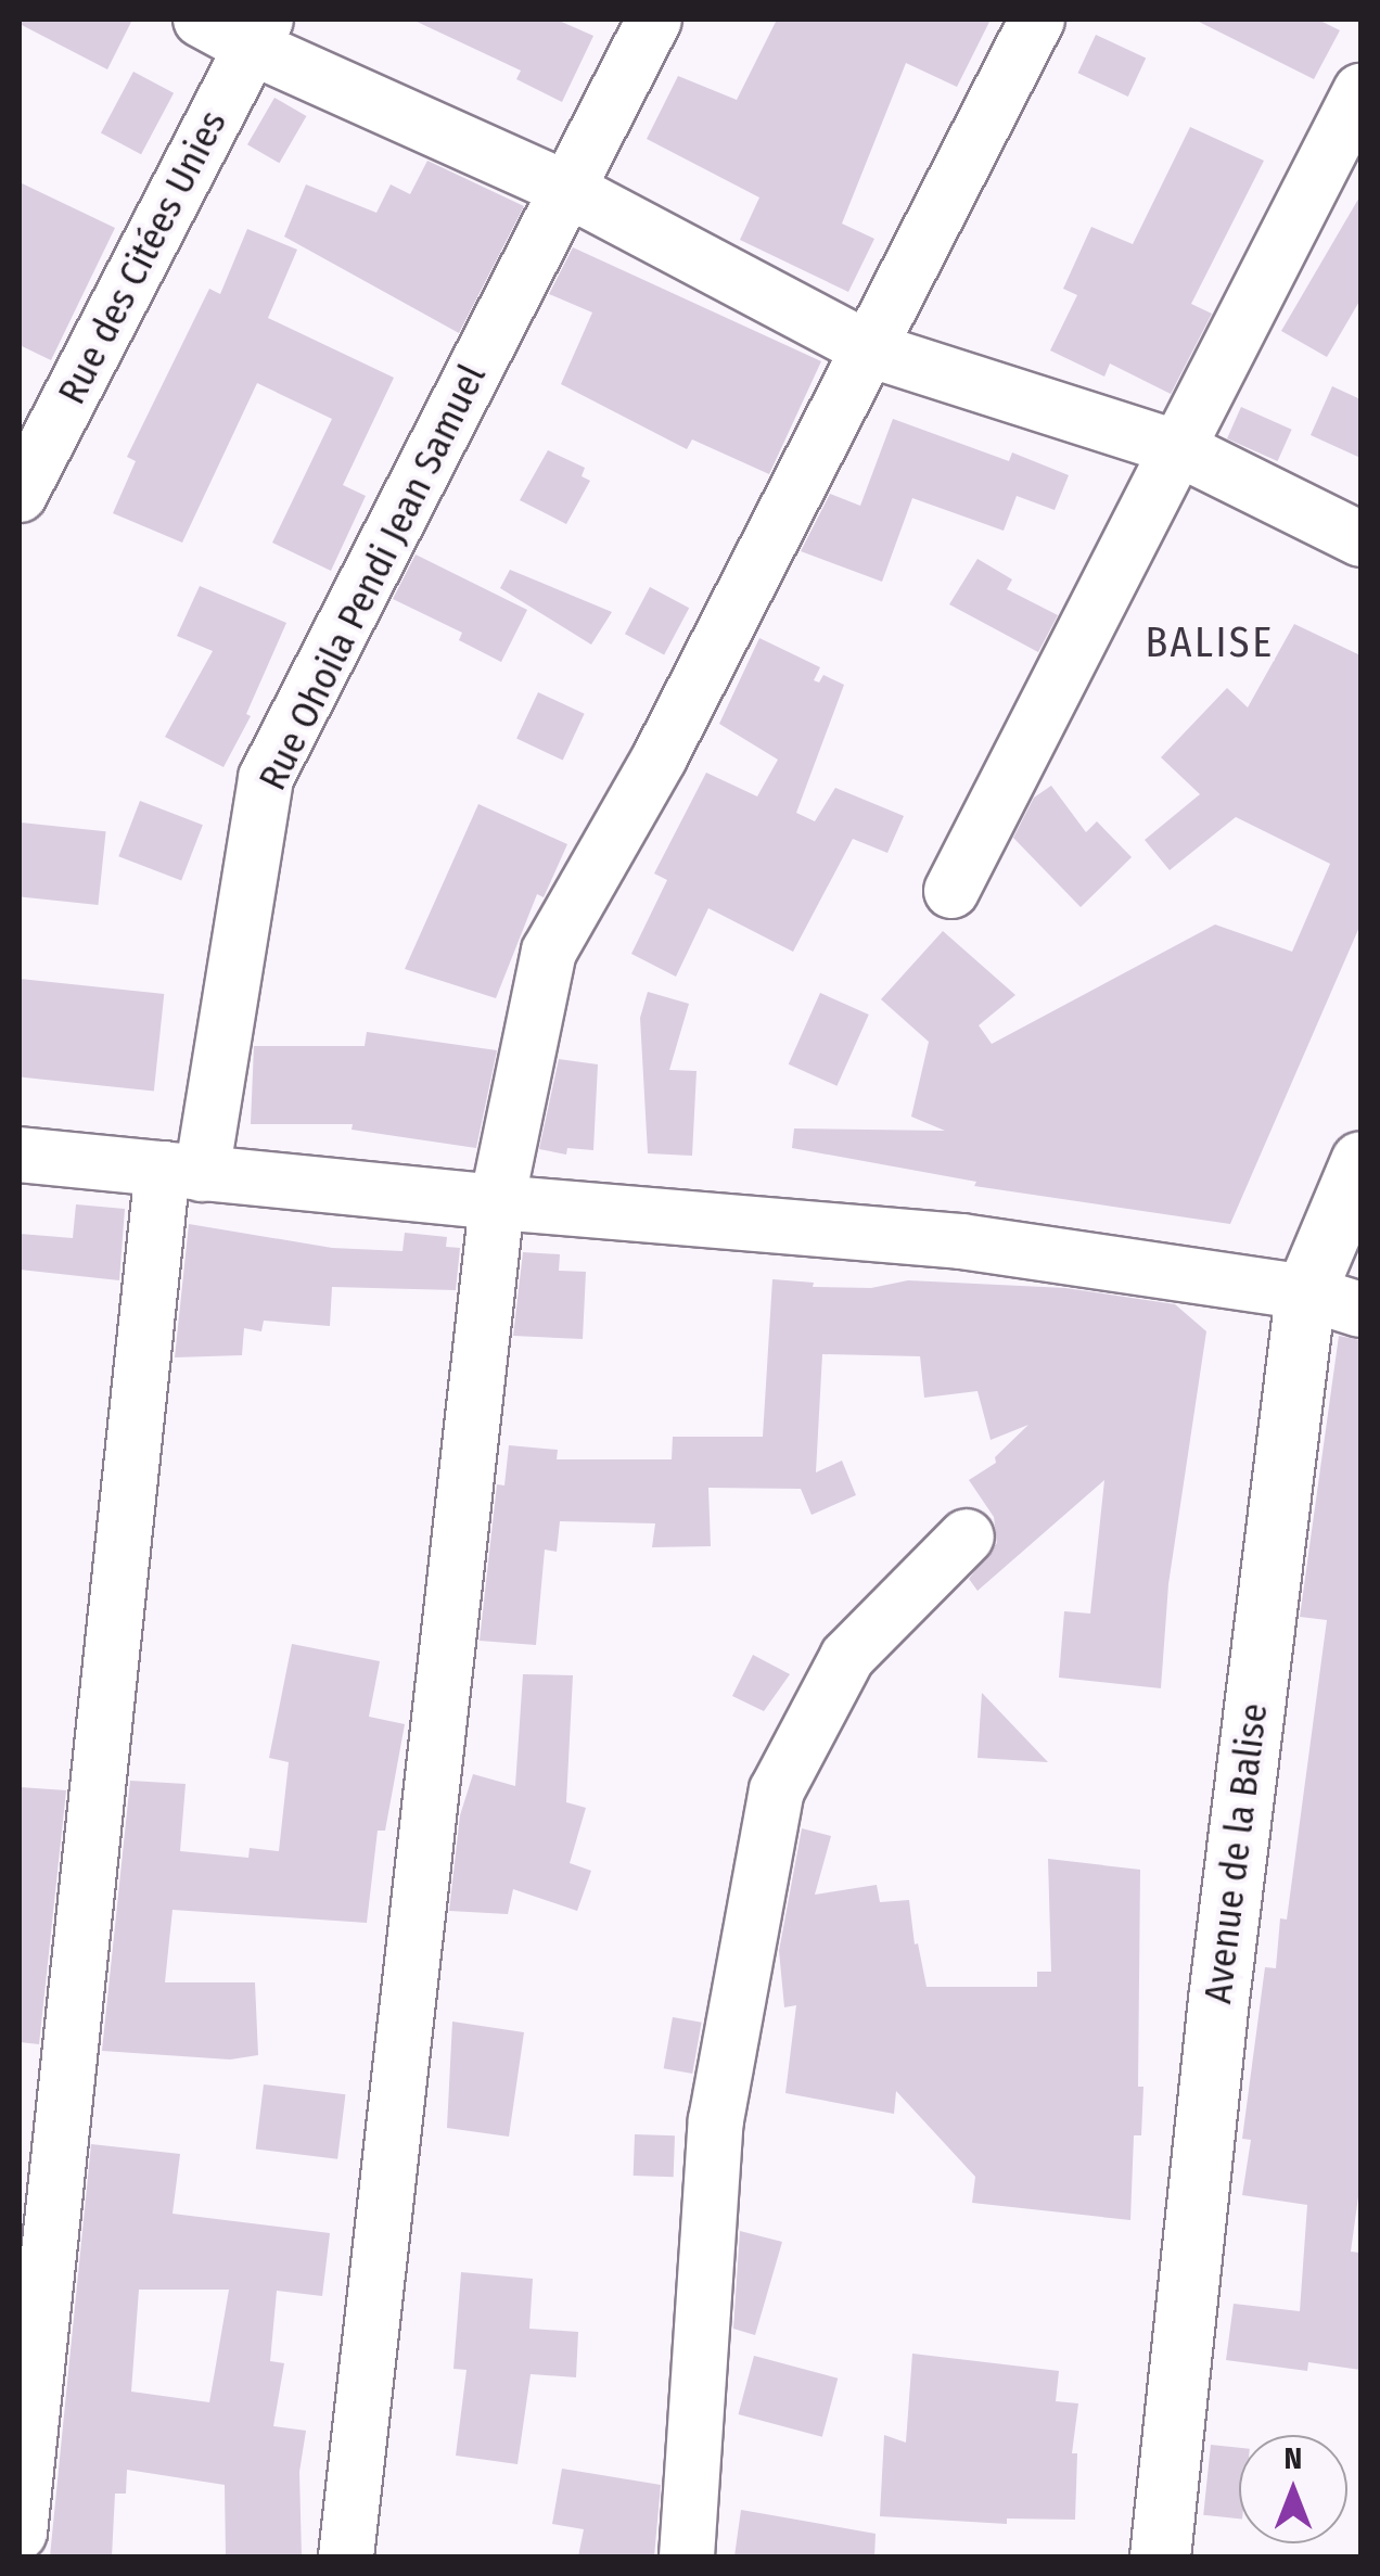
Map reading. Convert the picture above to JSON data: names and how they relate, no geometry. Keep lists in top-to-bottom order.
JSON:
{
  "streets": {
    "street": ["Rue des Citées Unies", "Rue Ohoila Pendi Jean Samuel", "Avenue de la Balise"]
  },
  "districts": ["BALISE"],
  "north": "top"
}
